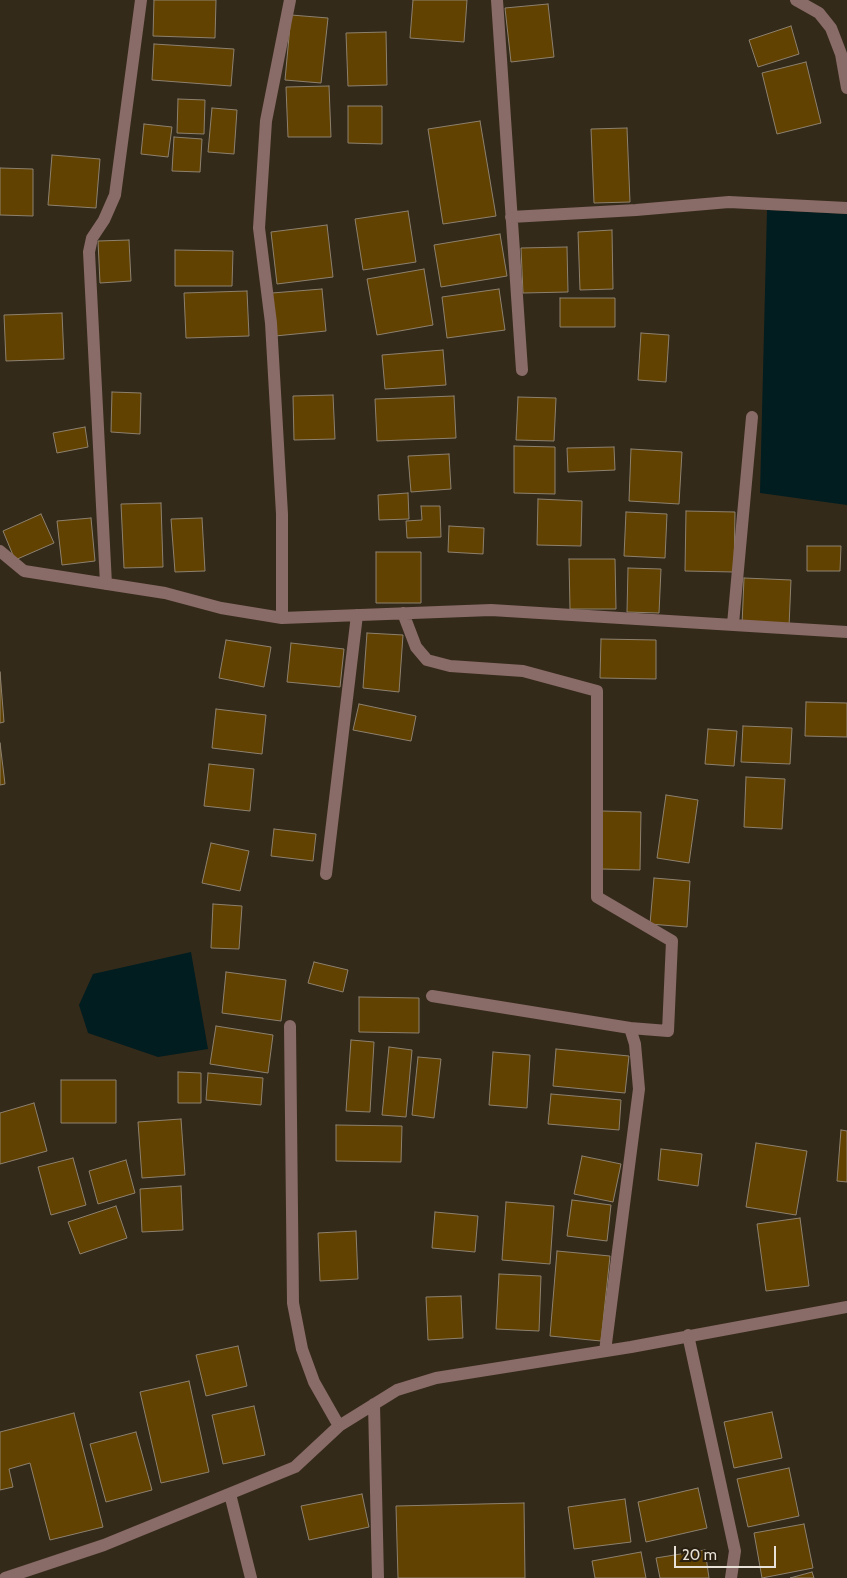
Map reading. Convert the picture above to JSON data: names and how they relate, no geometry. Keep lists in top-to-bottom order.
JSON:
{
  "scale_bar": "20 m"
}
